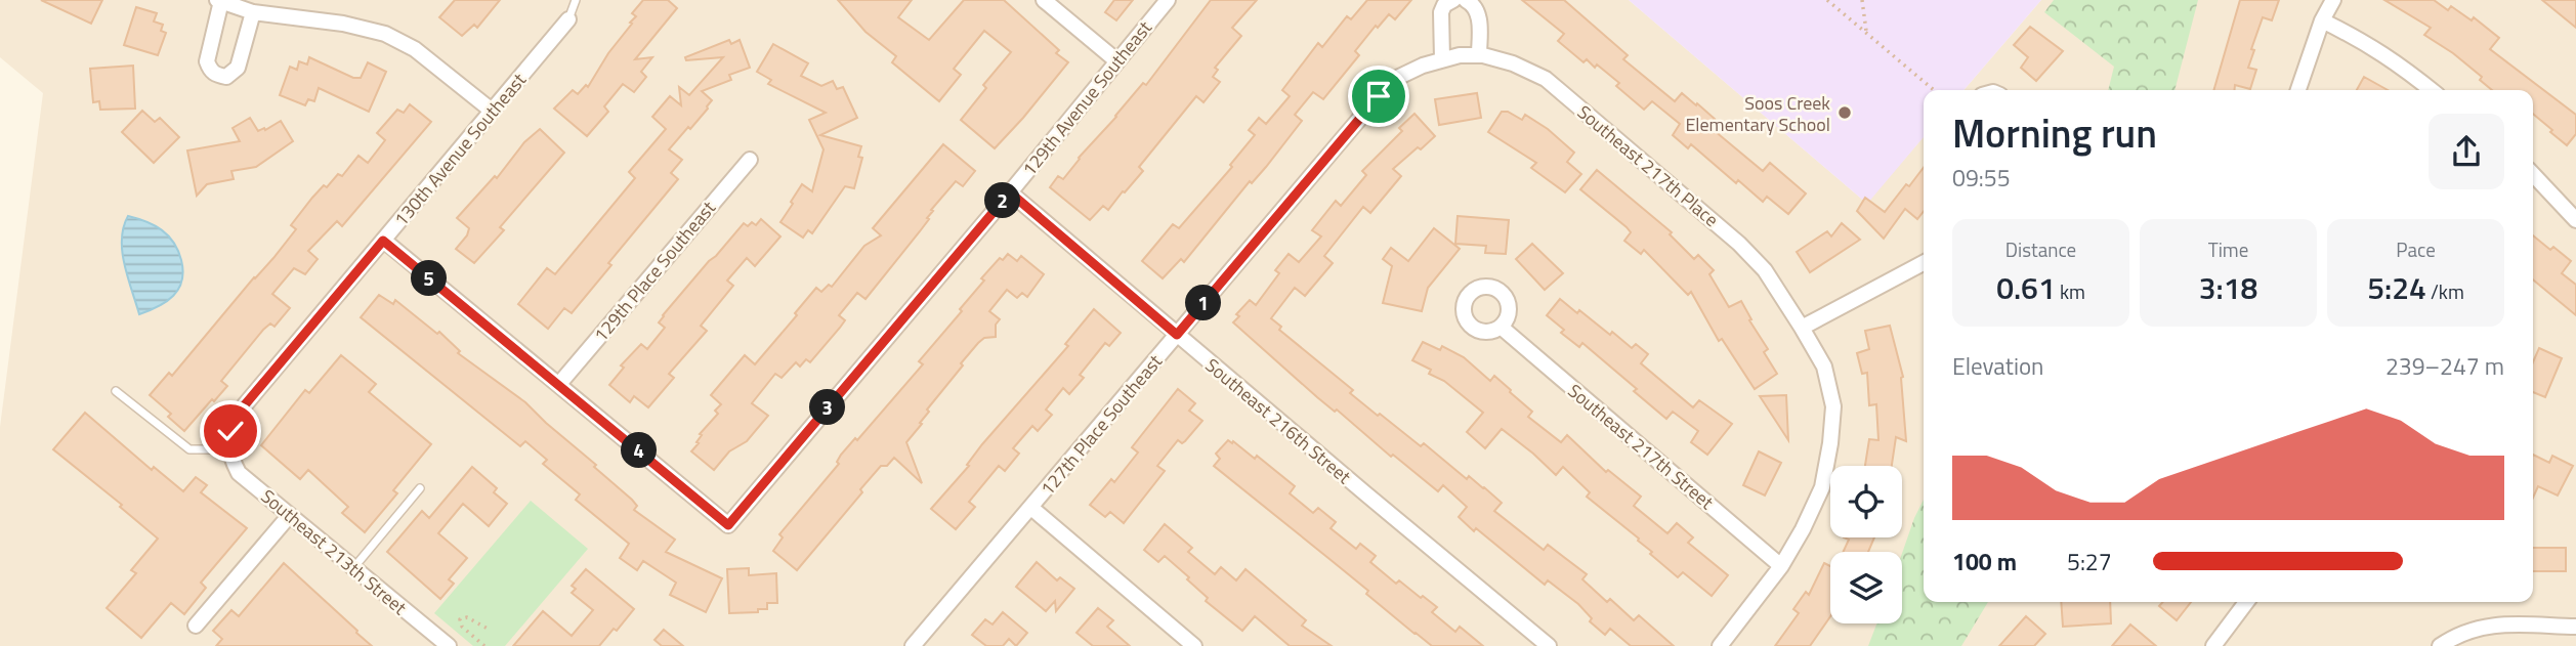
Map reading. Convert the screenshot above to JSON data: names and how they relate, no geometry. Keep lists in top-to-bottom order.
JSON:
{
  "streets": {
    "street": [
      "129th Avenue Southeast",
      "130th Avenue Southeast",
      "Southeast 217th Place",
      "129th Place Southeast",
      "Southeast 216th Street",
      "127th Place Southeast",
      "Southeast 217th Street",
      "Southeast 213th Street"
    ]
  },
  "crossings": [
    ["129th Avenue Southeast", "129th Place Southeast"],
    ["129th Avenue Southeast", "Southeast 216th Street"],
    ["130th Avenue Southeast", "Southeast 213th Street"],
    ["Southeast 217th Place", "127th Place Southeast"],
    ["Southeast 217th Place", "Southeast 217th Street"],
    ["Southeast 216th Street", "127th Place Southeast"]
  ],
  "places": ["Soos Creek Elementary School"],
  "page": {
    "heading": ["Morning run", "09:55"],
    "pins": [
      "2",
      "5",
      "1",
      "3",
      "4"
    ],
    "stats": [
      ["Distance", "0.61 km"],
      ["Time", "3:18"],
      ["Pace", "5:24 /km"]
    ],
    "chart": ["Elevation", "239–247 m"],
    "list": [
      {
        "name": "100 m",
        "note": "5:27"
      }
    ]
  }
}
